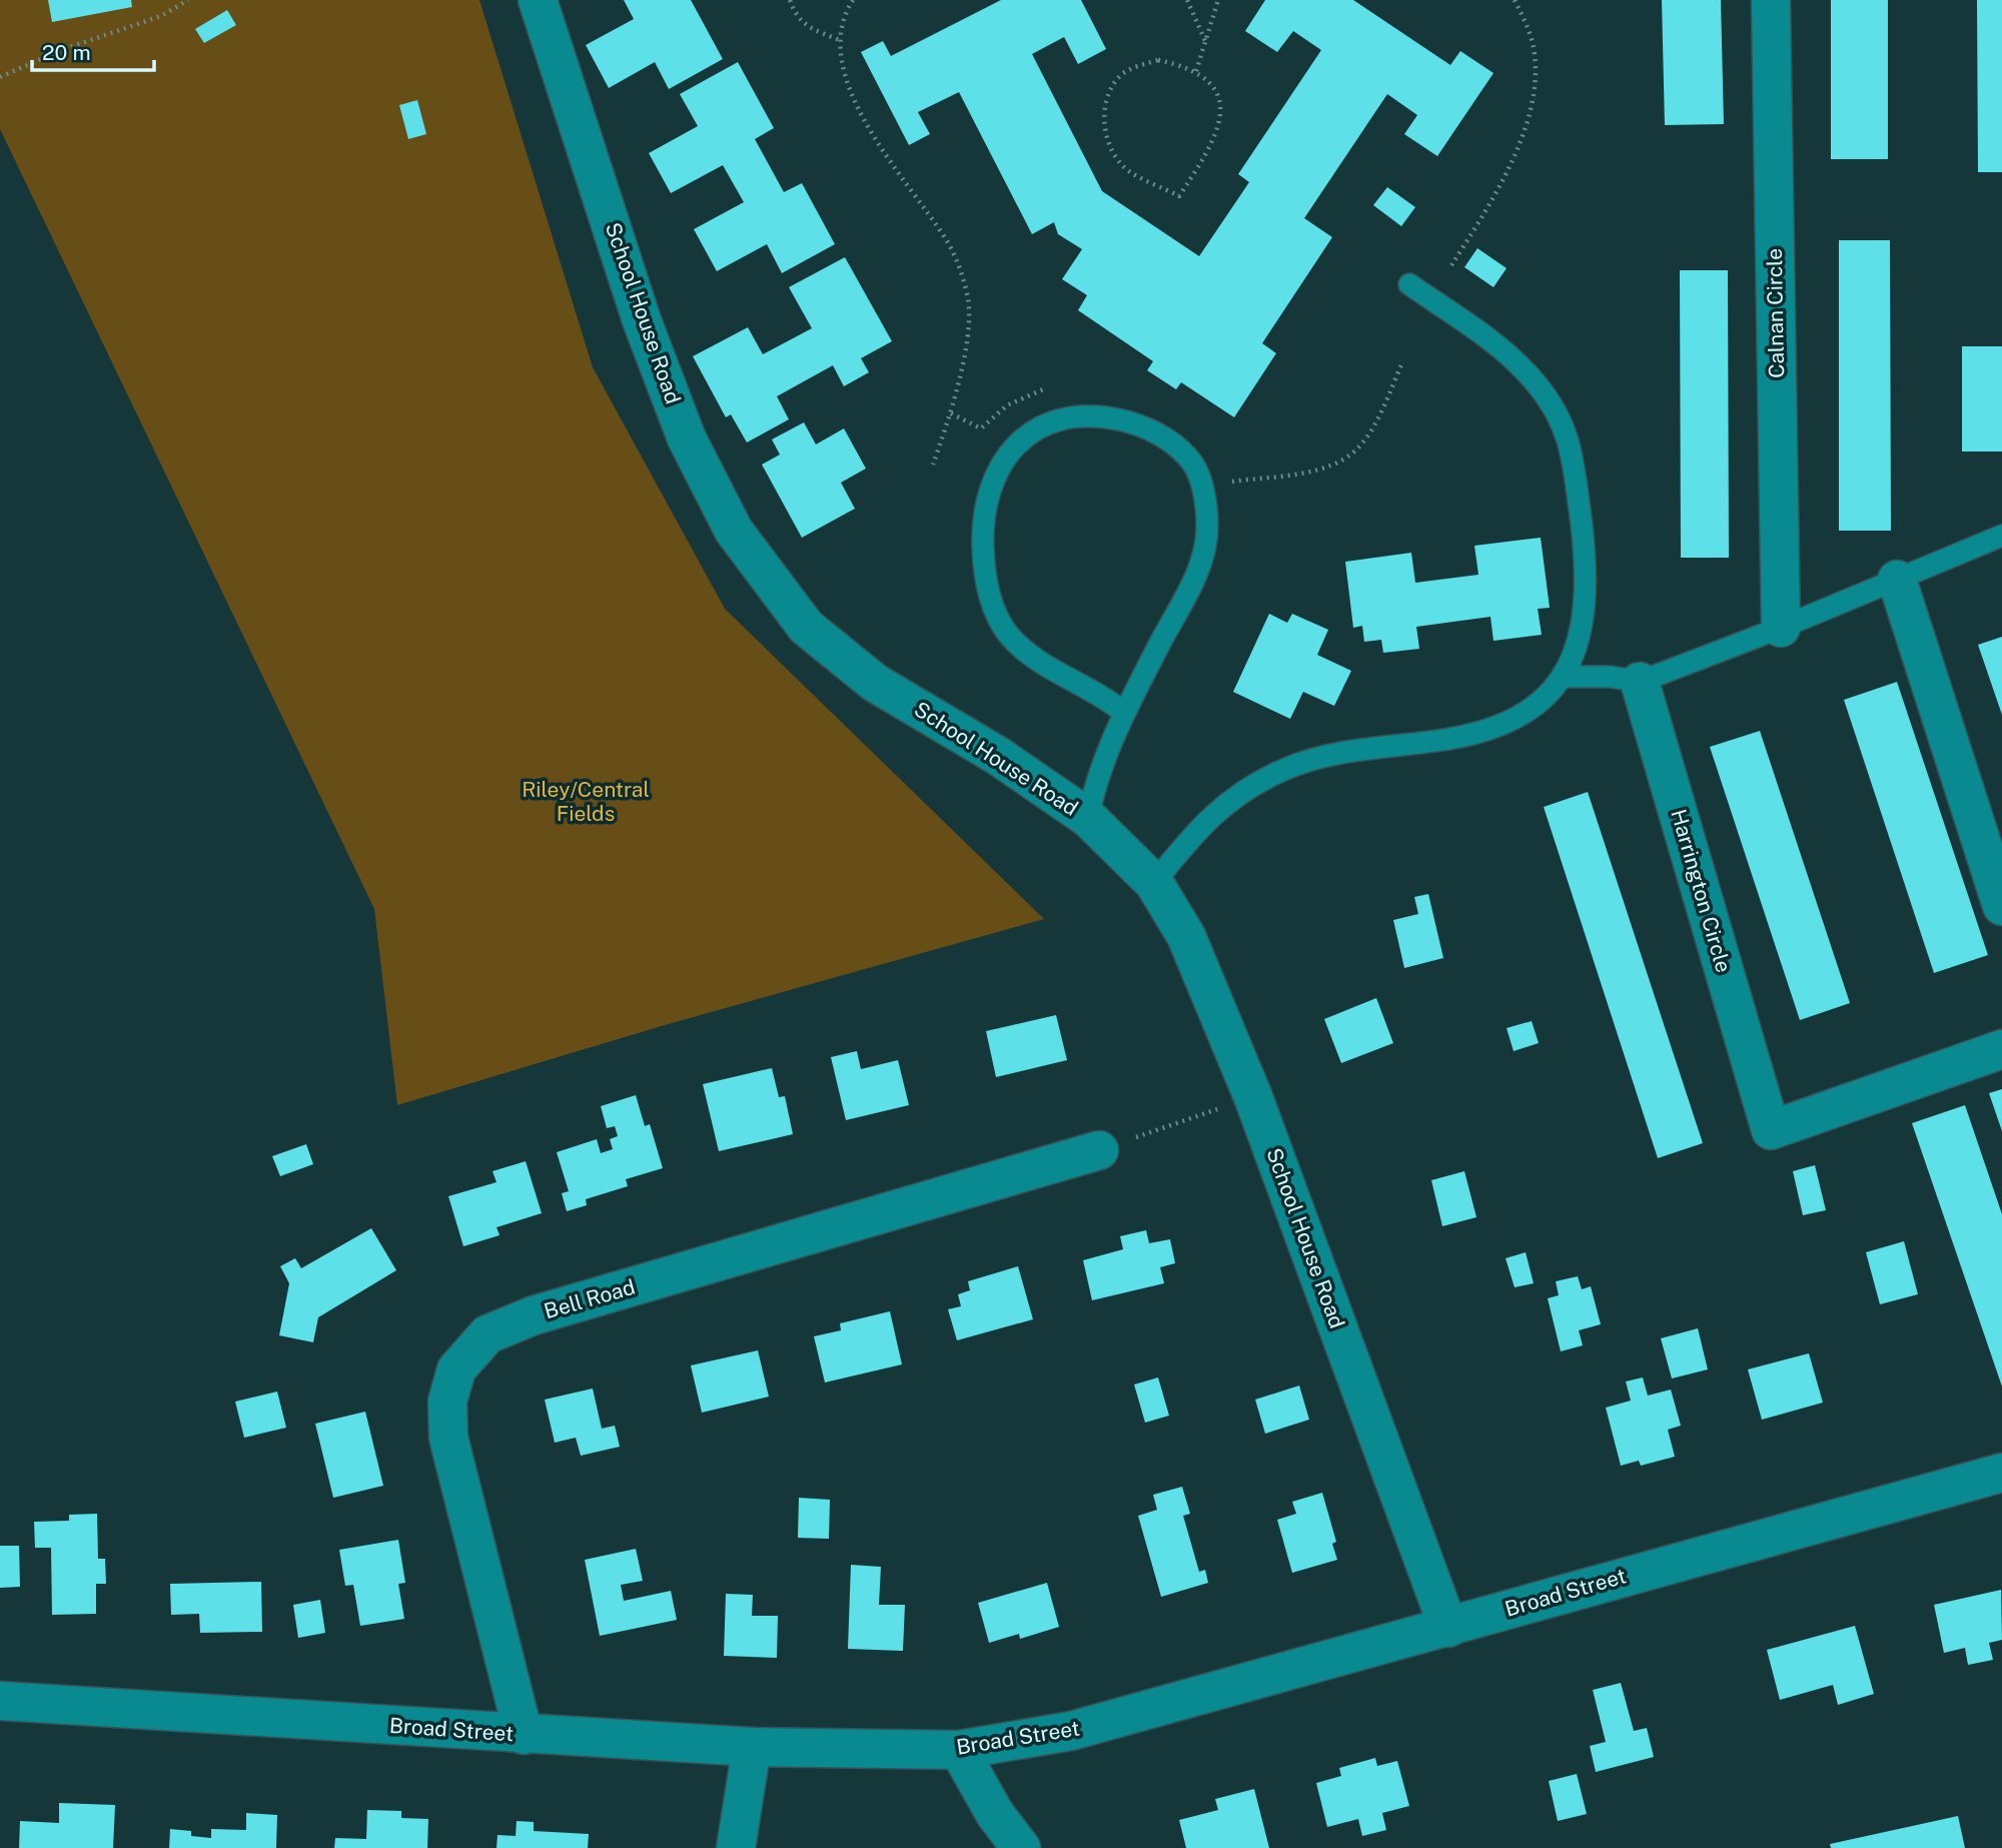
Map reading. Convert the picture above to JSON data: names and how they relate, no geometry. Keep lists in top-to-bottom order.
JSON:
{
  "streets": {
    "street": [
      "School House Road",
      "Calnan Circle",
      "Harrington Circle",
      "Bell Road",
      "Broad Street"
    ]
  },
  "crossings": [
    ["School House Road", "Broad Street"],
    ["Bell Road", "Broad Street"]
  ],
  "parks": ["Riley/Central Fields"],
  "scale_bar": "20 m"
}
